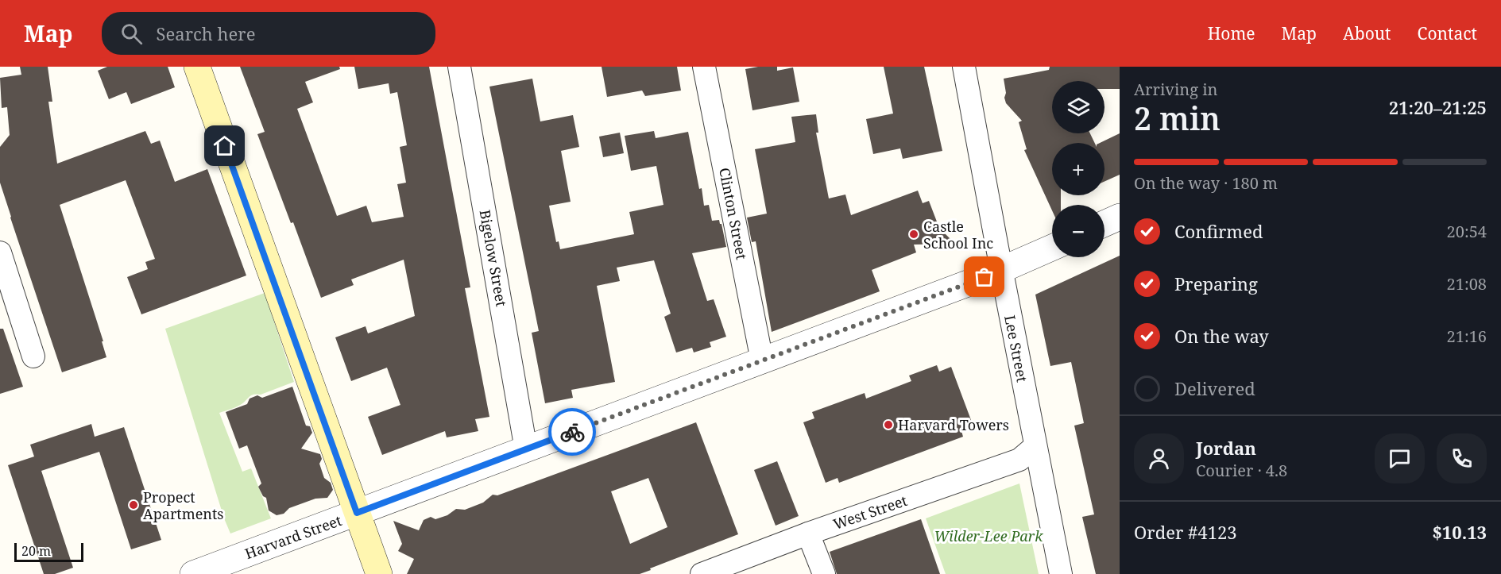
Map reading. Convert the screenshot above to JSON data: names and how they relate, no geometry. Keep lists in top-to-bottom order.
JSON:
{
  "streets": {
    "street": [
      "Clinton Street",
      "Bigelow Street",
      "Lee Street",
      "West Street",
      "Harvard Street"
    ]
  },
  "crossings": [
    ["Clinton Street", "Harvard Street"],
    ["Bigelow Street", "Harvard Street"],
    ["Lee Street", "West Street"],
    ["Lee Street", "Harvard Street"]
  ],
  "parks": ["Wilder-Lee Park"],
  "places": ["Castle School Inc", "Harvard Towers", "Propect Apartments"],
  "scale_bar": "20 m",
  "page": {
    "header": "Map",
    "search": "Search here",
    "nav": [
      "Home",
      "Map",
      "About",
      "Contact"
    ],
    "heading": ["2 min", "Arriving in", "21:20–21:25"],
    "panel": [
      "Jordan",
      "Courier · 4.8",
      "Order #4123",
      "$10.13"
    ],
    "map_buttons": ["+", "−"],
    "bar": "On the way · 180 m",
    "list": [
      ["Confirmed", "20:54"],
      ["Preparing", "21:08"],
      ["On the way", "21:16"],
      "Delivered"
    ],
    "scale": "20 m"
  }
}
